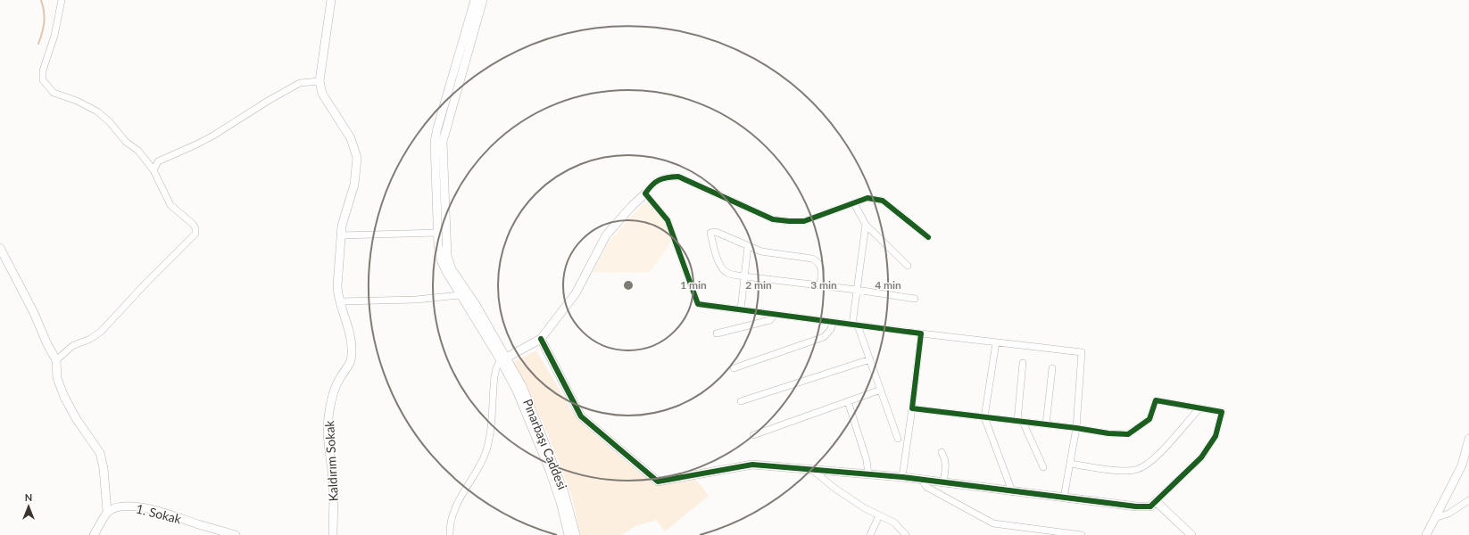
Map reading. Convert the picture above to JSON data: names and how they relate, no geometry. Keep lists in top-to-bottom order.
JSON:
{
  "streets": {
    "street": ["Pınarbaşı Caddesi", "Kaldırım Sokak", "1. Sokak"]
  },
  "north": "top",
  "rings": [
    "1 min",
    "2 min",
    "3 min",
    "4 min"
  ]
}
